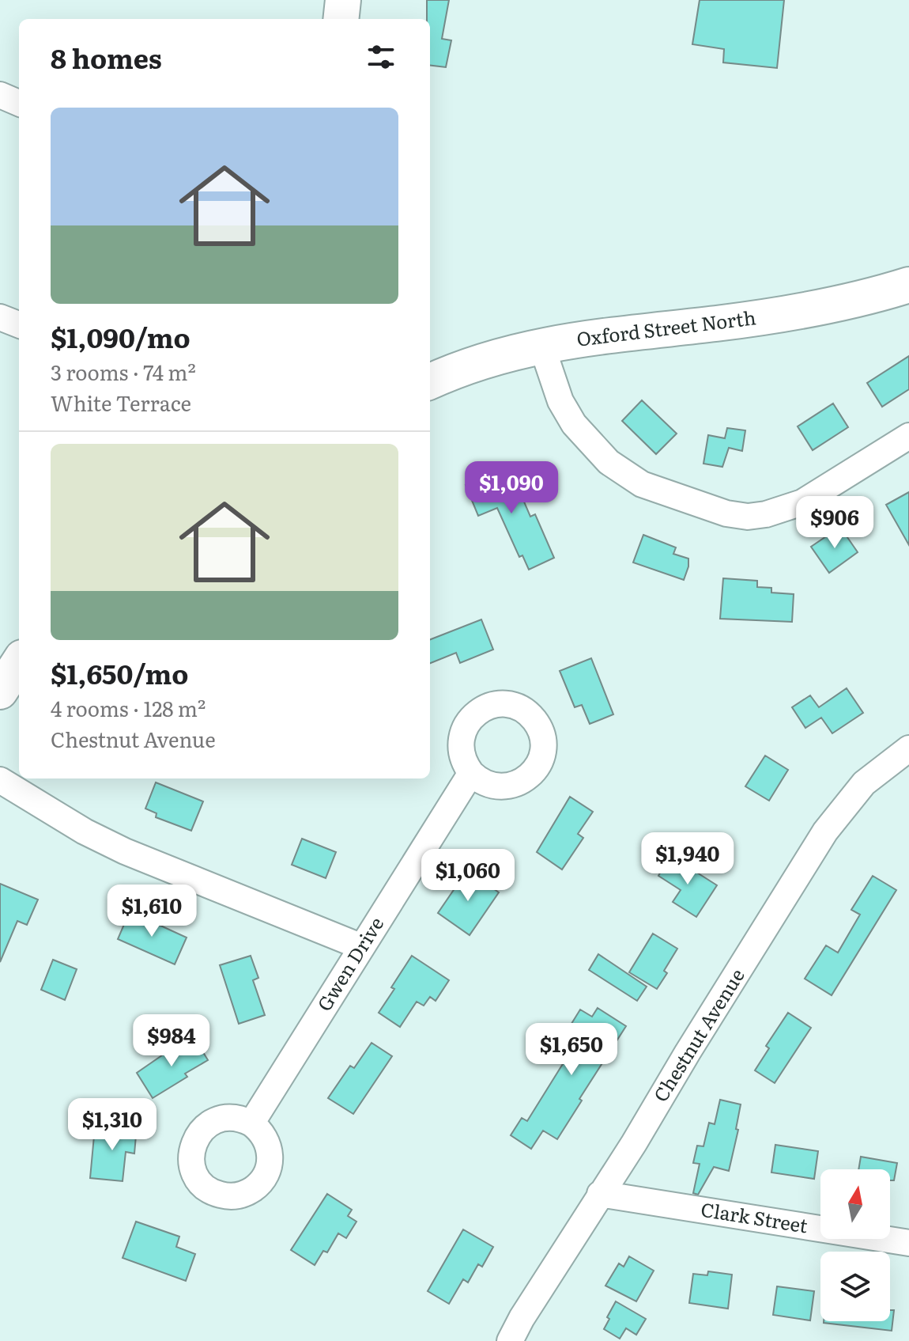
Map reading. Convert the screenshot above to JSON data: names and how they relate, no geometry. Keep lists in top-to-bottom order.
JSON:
{
  "streets": {
    "street": [
      "Oxford Street North",
      "Gwen Drive",
      "Chestnut Avenue",
      "Clark Street"
    ]
  },
  "crossings": [
    ["Chestnut Avenue", "Clark Street"]
  ],
  "north": "top",
  "page": {
    "heading": "8 homes",
    "list": [
      {
        "name": "$1,090/mo",
        "note": "3 rooms · 74 m² · White Terrace"
      },
      {
        "name": "$1,650/mo",
        "note": "4 rooms · 128 m² · Chestnut Avenue"
      }
    ],
    "price": [
      "$1,090",
      "$906",
      "$1,940",
      "$1,060",
      "$1,610",
      "$984",
      "$1,650",
      "$1,310"
    ]
  }
}
